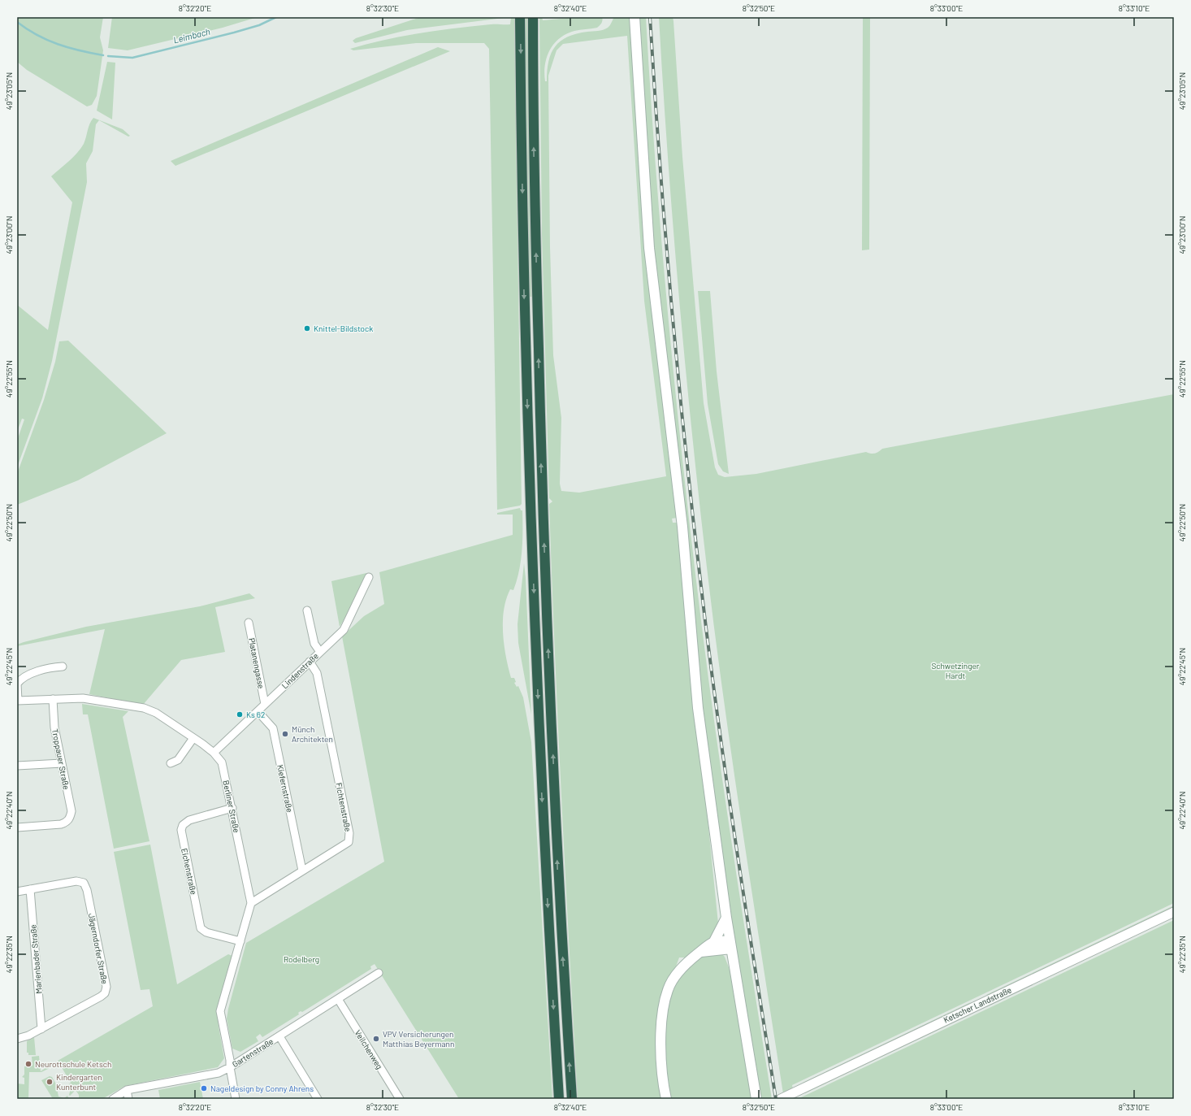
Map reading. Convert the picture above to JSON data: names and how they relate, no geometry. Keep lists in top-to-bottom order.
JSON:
{
  "streets": {
    "street": [
      "Platanengasse",
      "Lindenstraße",
      "Troppauer Straße",
      "Kiefernstraße",
      "Berliner Straße",
      "Fichtenstraße",
      "Eichenstraße",
      "Jägerndorfer Straße",
      "Marienbader Straße",
      "Ketscher Landstraße",
      "Veilchenweg",
      "Gartenstraße"
    ]
  },
  "crossings": [
    ["Platanengasse", "Lindenstraße"],
    ["Lindenstraße", "Kiefernstraße"],
    ["Lindenstraße", "Berliner Straße"],
    ["Lindenstraße", "Fichtenstraße"],
    ["Troppauer Straße", "Berliner Straße"],
    ["Kiefernstraße", "Fichtenstraße"],
    ["Berliner Straße", "Fichtenstraße"],
    ["Berliner Straße", "Eichenstraße"],
    ["Berliner Straße", "Gartenstraße"],
    ["Jägerndorfer Straße", "Marienbader Straße"],
    ["Veilchenweg", "Gartenstraße"]
  ],
  "water": ["Leimbach"],
  "parks": ["Schwetzinger Hardt", "Rodelberg"],
  "places": [
    "Knittel-Bildstock",
    "Ks 62",
    "Münch Architekten",
    "VPV Versicherungen Matthias Beyermann",
    "Neurottschule Ketsch",
    "Kindergarten Kunterbunt",
    "Nageldesign by Conny Ahrens"
  ],
  "coordinates": [
    "8°32'20\"E",
    "8°32'30\"E",
    "8°32'40\"E",
    "8°32'50\"E",
    "8°33'00\"E",
    "8°33'10\"E",
    "49°23'05\"N",
    "49°23'00\"N",
    "49°22'55\"N",
    "49°22'50\"N",
    "49°22'45\"N",
    "49°22'40\"N",
    "49°22'35\"N"
  ]
}
